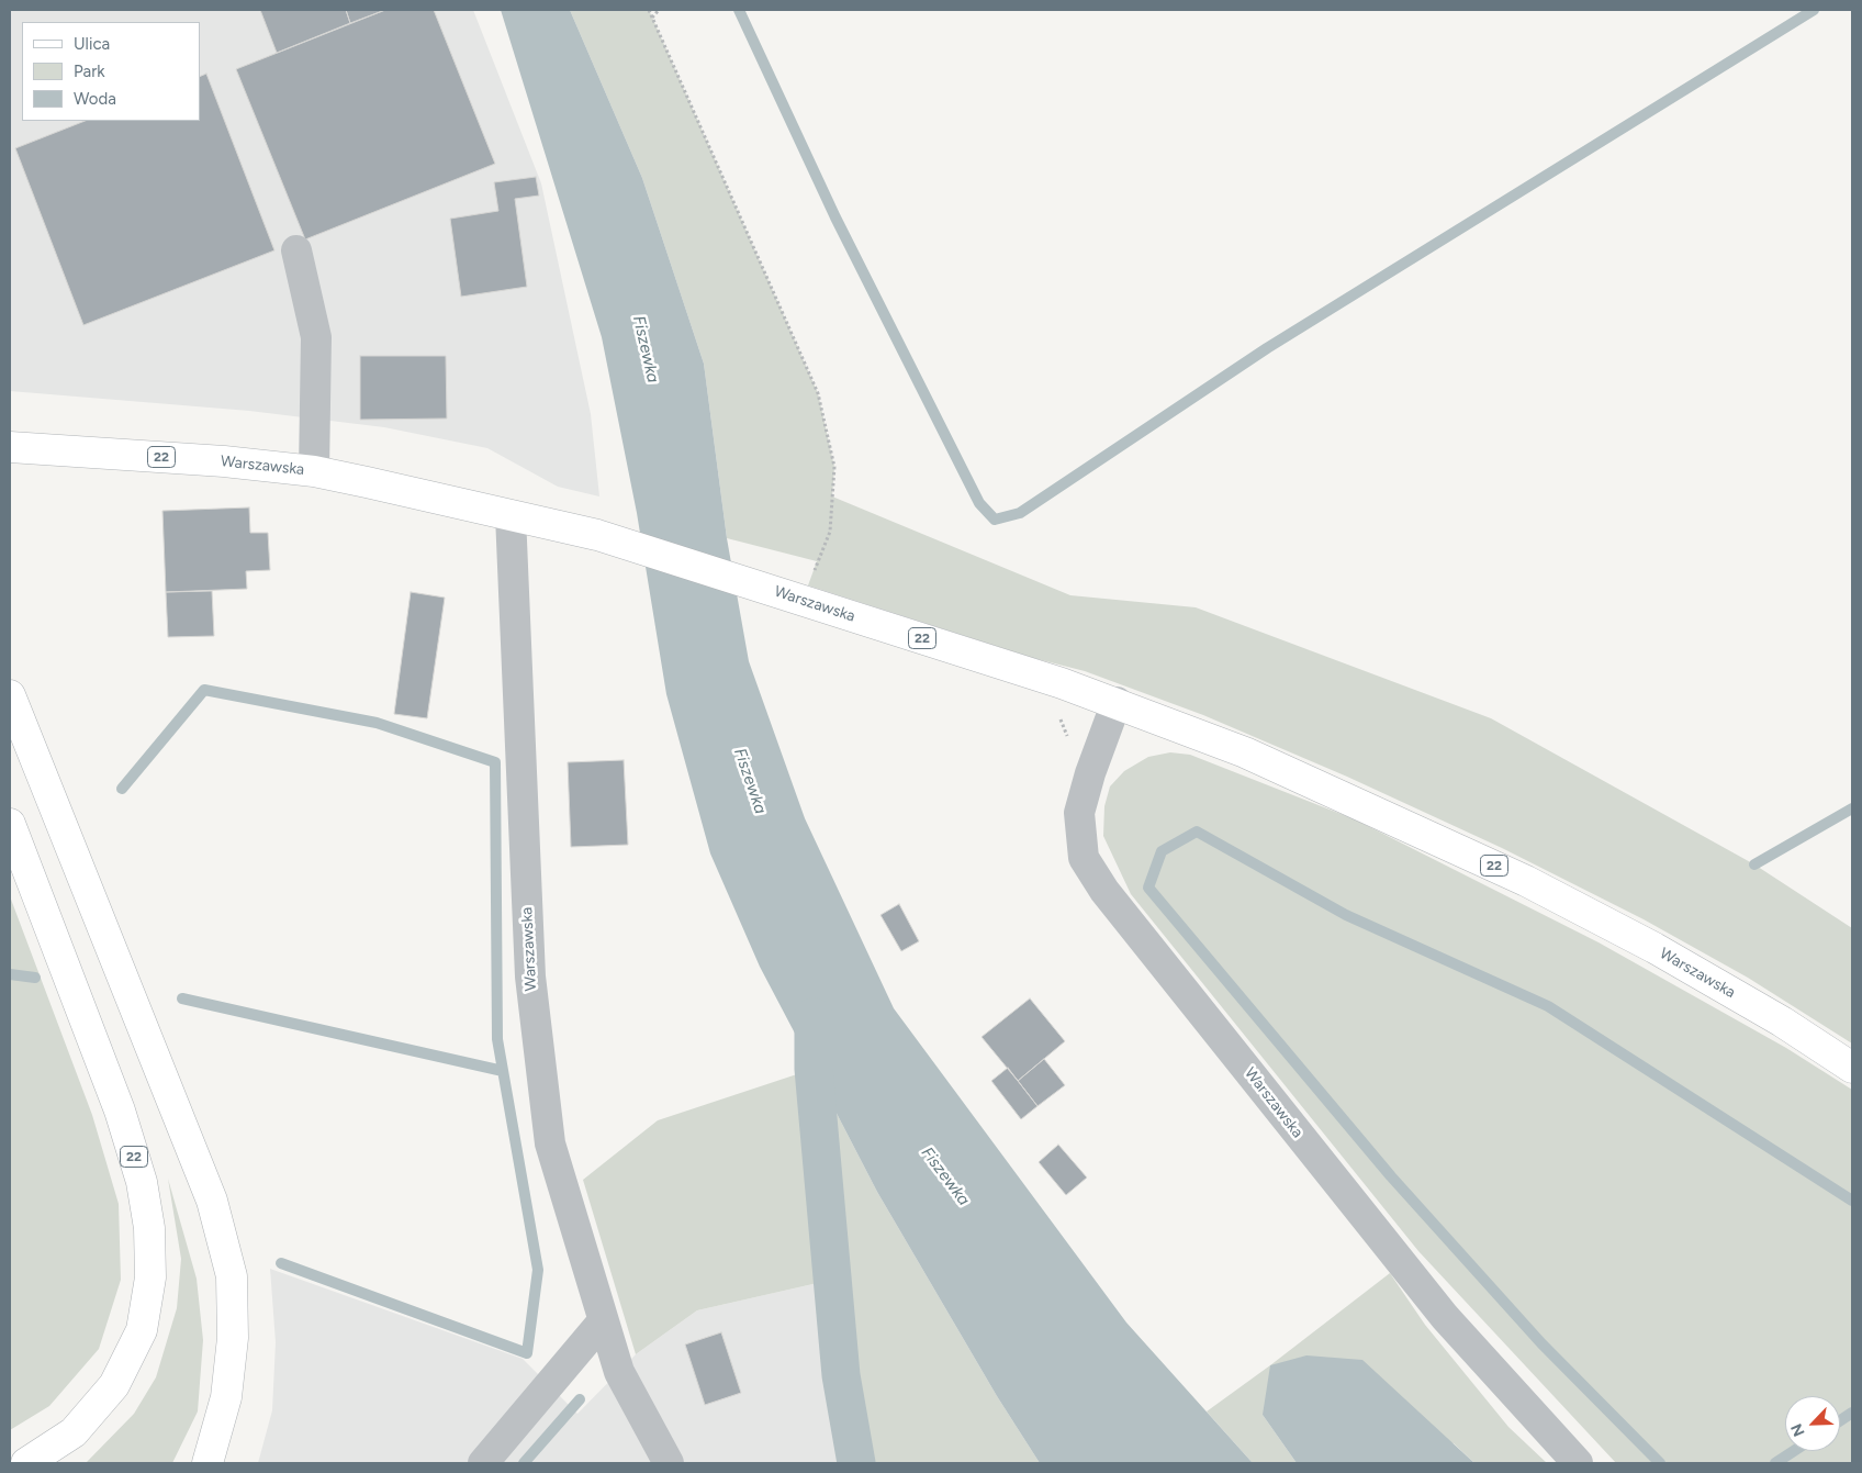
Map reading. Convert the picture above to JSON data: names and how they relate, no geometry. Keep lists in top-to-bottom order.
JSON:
{
  "streets": {
    "main road": ["22", "Warszawska"]
  },
  "water": ["Fiszewka"],
  "legend": ["Ulica", "Park", "Woda"],
  "north": "bottom left"
}
